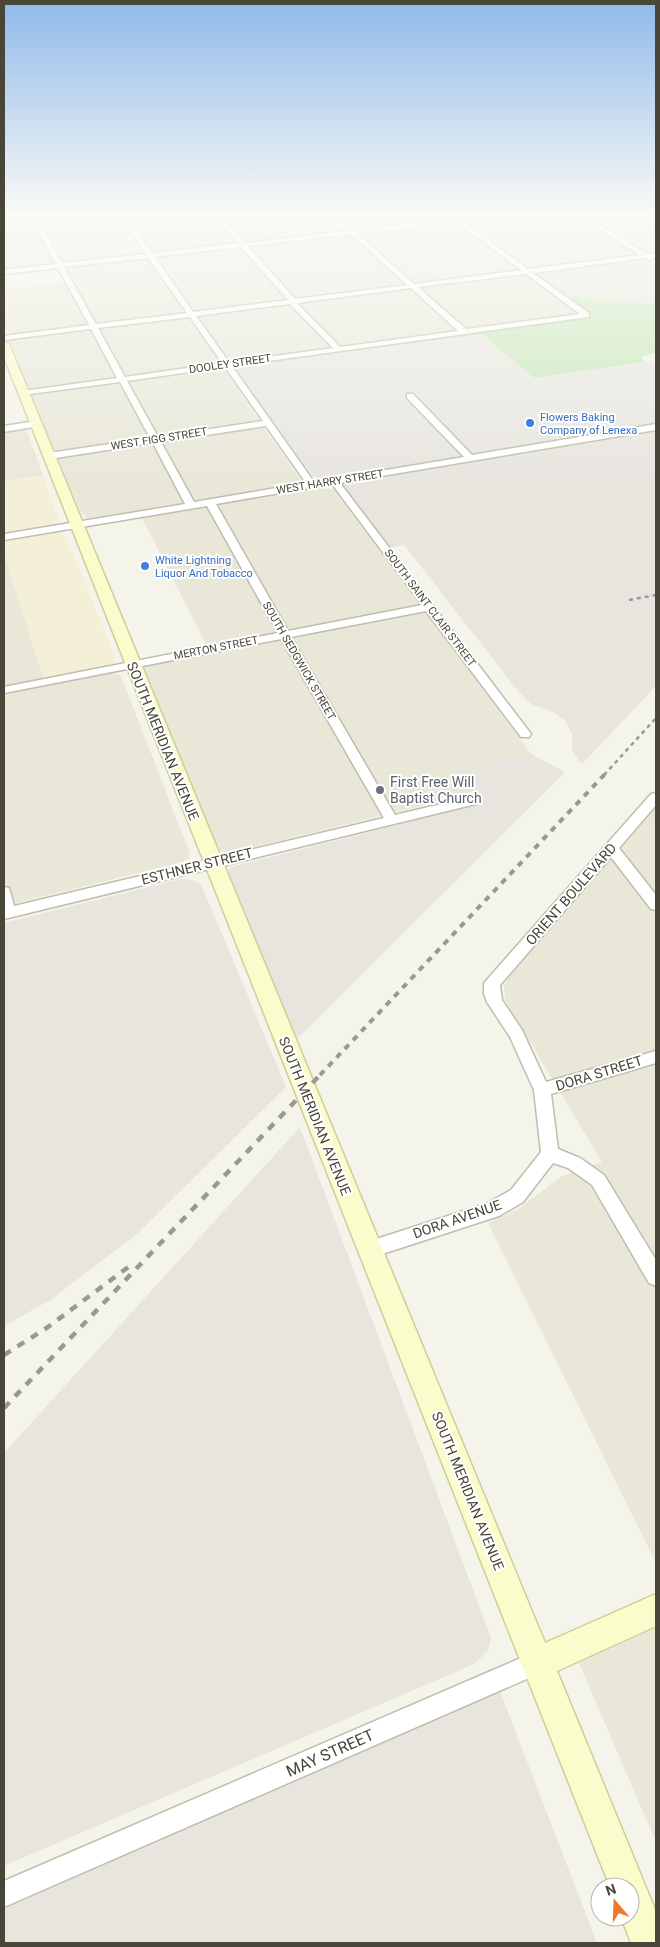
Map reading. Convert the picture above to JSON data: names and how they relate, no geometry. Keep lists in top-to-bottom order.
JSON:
{
  "streets": {
    "main road": ["SOUTH MERIDIAN AVENUE", "MAY STREET"],
    "street": [
      "DOOLEY STREET",
      "WEST FIGG STREET",
      "WEST HARRY STREET",
      "SOUTH SAINT CLAIR STREET",
      "MERTON STREET",
      "SOUTH SEDGWICK STREET",
      "ESTHNER STREET",
      "ORIENT BOULEVARD",
      "DORA STREET",
      "DORA AVENUE"
    ]
  },
  "crossings": [
    ["DOOLEY STREET", "SOUTH MERIDIAN AVENUE"],
    ["WEST FIGG STREET", "SOUTH MERIDIAN AVENUE"],
    ["WEST HARRY STREET", "SOUTH SAINT CLAIR STREET"],
    ["WEST HARRY STREET", "SOUTH SEDGWICK STREET"],
    ["WEST HARRY STREET", "SOUTH MERIDIAN AVENUE"],
    ["SOUTH SAINT CLAIR STREET", "MERTON STREET"],
    ["MERTON STREET", "SOUTH SEDGWICK STREET"],
    ["MERTON STREET", "SOUTH MERIDIAN AVENUE"],
    ["SOUTH SEDGWICK STREET", "ESTHNER STREET"],
    ["SOUTH MERIDIAN AVENUE", "ESTHNER STREET"],
    ["SOUTH MERIDIAN AVENUE", "DORA AVENUE"],
    ["SOUTH MERIDIAN AVENUE", "MAY STREET"],
    ["ORIENT BOULEVARD", "DORA STREET"]
  ],
  "places": ["Flowers Baking Company of Lenexa", "White Lightning Liquor And Tobacco", "First Free Will Baptist Church"],
  "north": "top"
}
